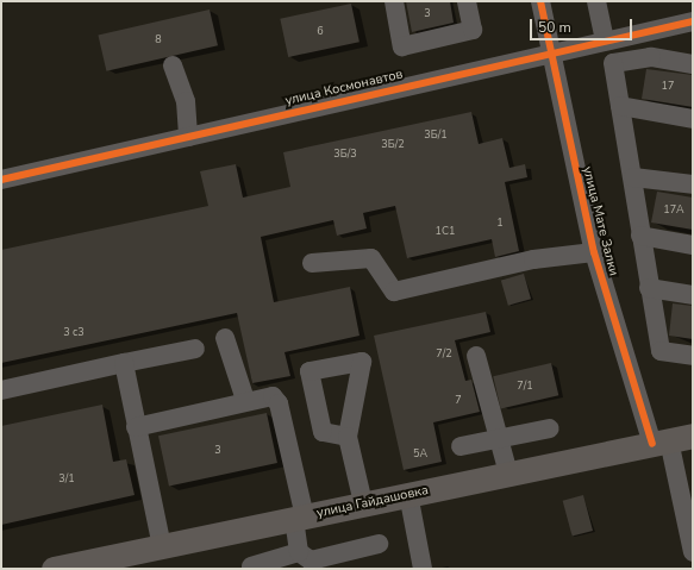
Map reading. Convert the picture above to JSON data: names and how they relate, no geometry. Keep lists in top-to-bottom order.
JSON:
{
  "streets": {
    "main road": ["улица Гайдашовка"],
    "street": ["улица Космонавтов", "улица Мате Залки"]
  },
  "crossings": [
    ["улица Космонавтов", "улица Мате Залки"],
    ["улица Мате Залки", "улица Гайдашовка"]
  ],
  "house_numbers": [
    "3",
    "6",
    "8",
    "17",
    "3Б/1",
    "3Б/2",
    "3Б/3",
    "17А",
    "1",
    "1С1",
    "3 с3",
    "7/2",
    "7/1",
    "7",
    "3",
    "5А",
    "3/1"
  ],
  "scale_bar": "50 m"
}
